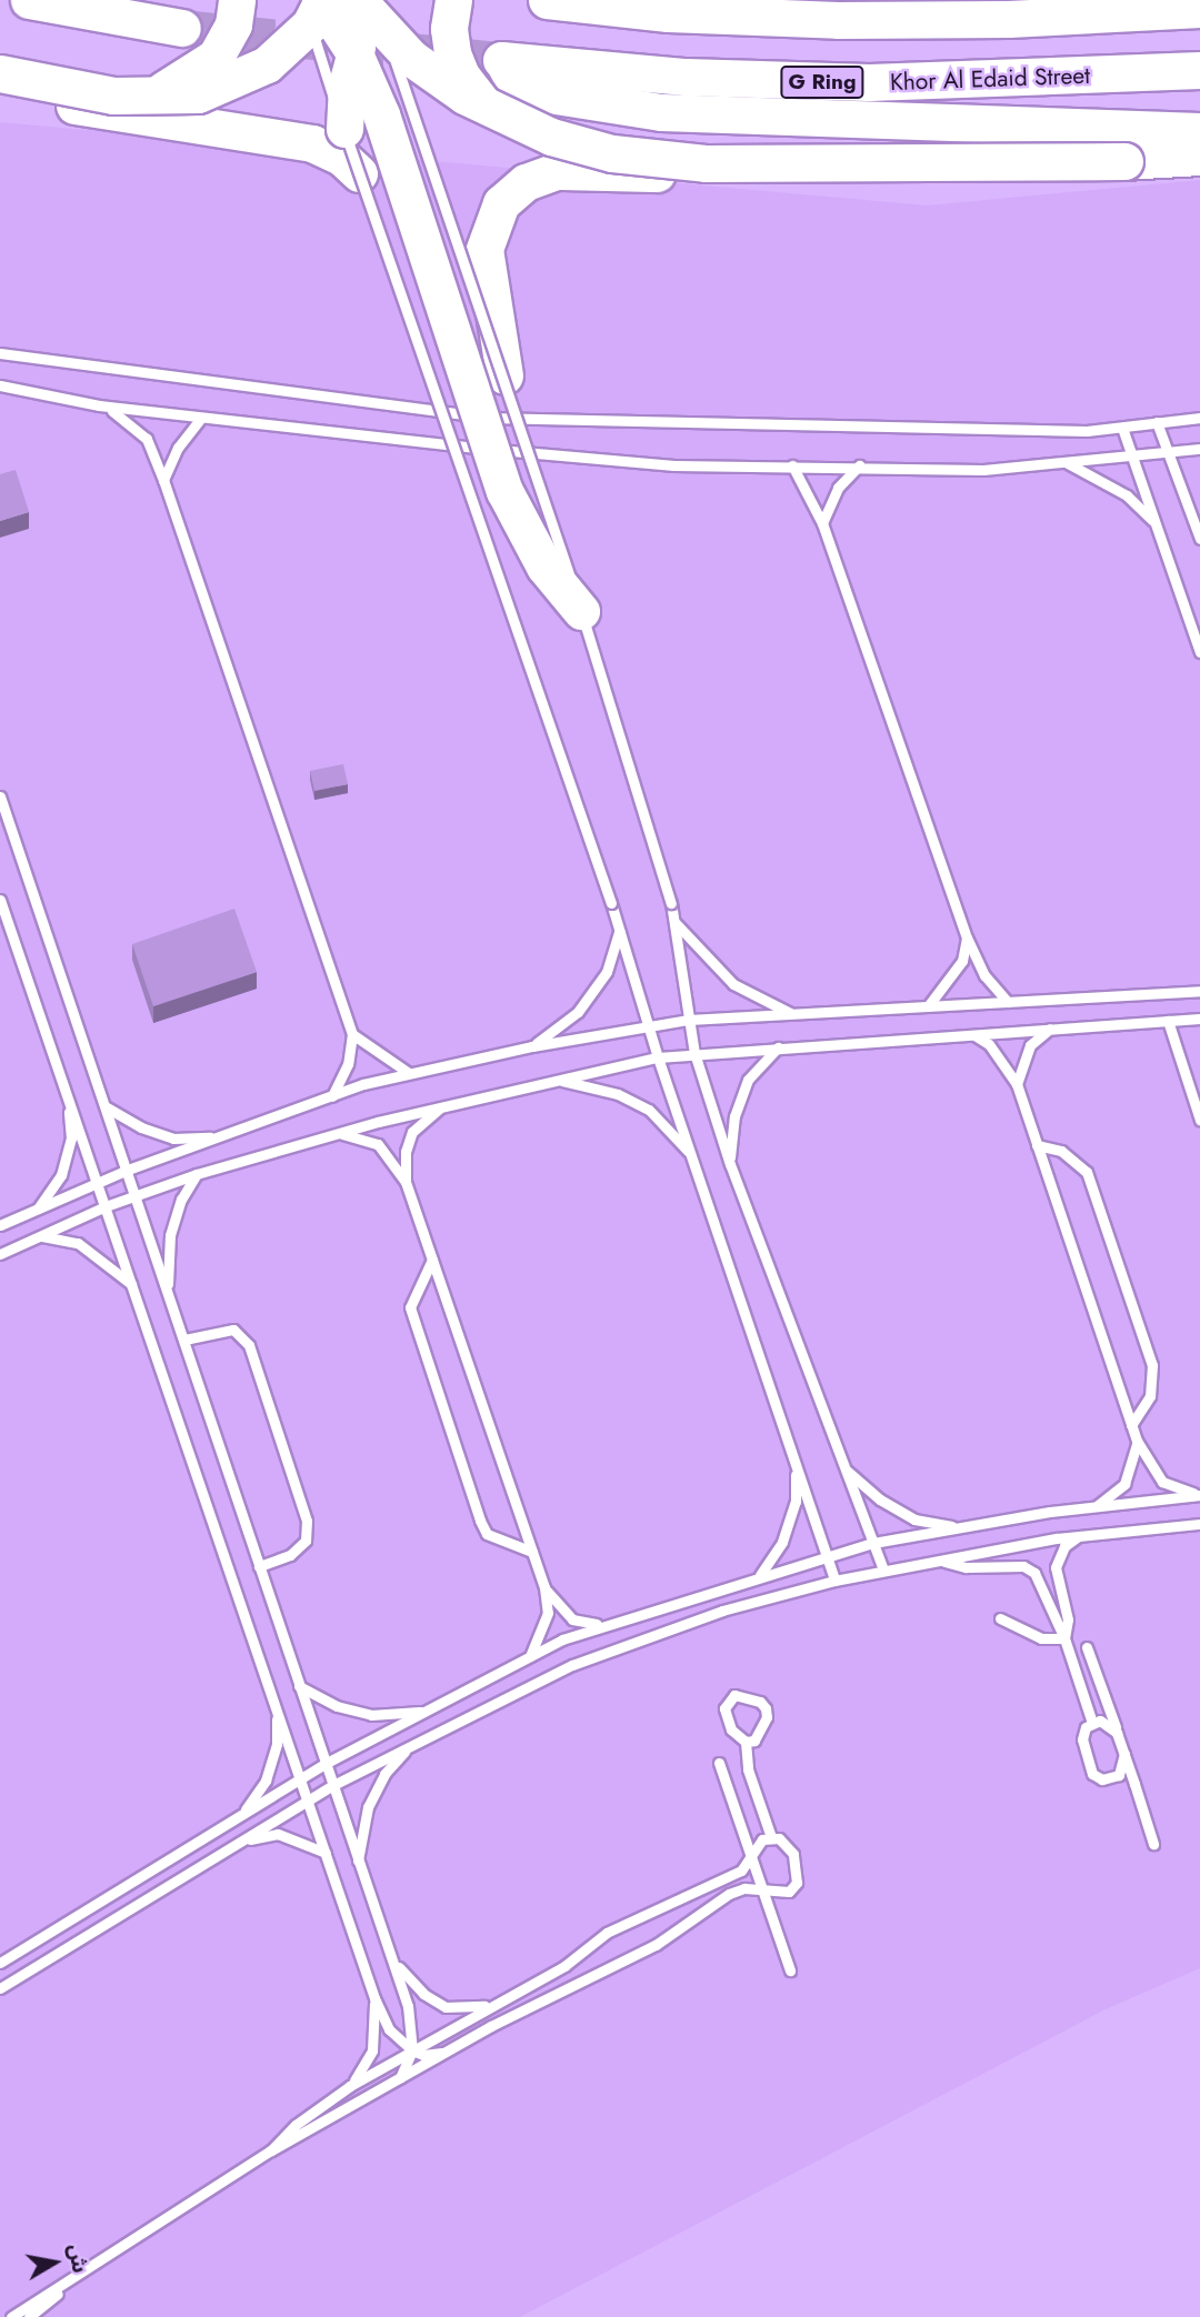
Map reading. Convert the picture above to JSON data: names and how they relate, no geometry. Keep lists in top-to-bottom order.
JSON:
{
  "streets": {
    "highway": ["Khor Al Edaid Street", "G Ring"]
  },
  "north": "right"
}
